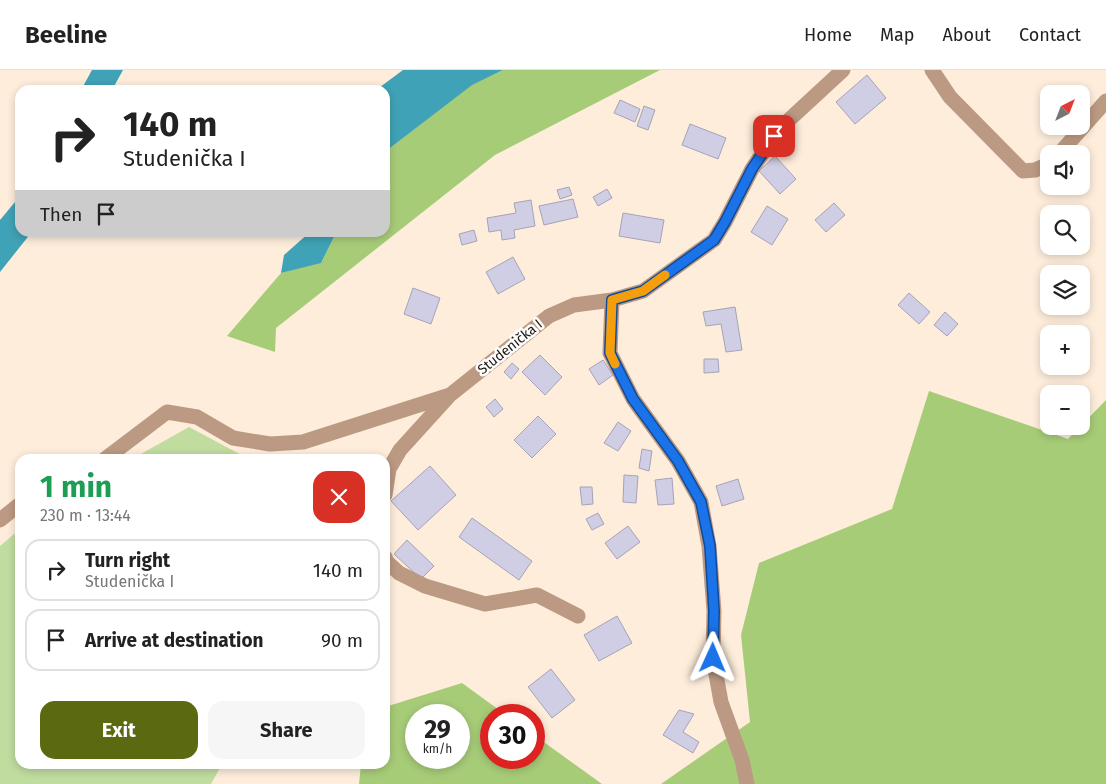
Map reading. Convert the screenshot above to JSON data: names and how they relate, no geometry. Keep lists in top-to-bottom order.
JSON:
{
  "streets": {
    "street": ["Studenička I"]
  },
  "north": "top right",
  "page": {
    "header": "Beeline",
    "nav": [
      "Home",
      "Map",
      "About",
      "Contact"
    ],
    "map_buttons": ["+", "−"],
    "turn": ["140 m", "Studenička I"],
    "then": "Then",
    "heading": ["1 min", "230 m · 13:44"],
    "list": [
      {
        "name": "Turn right",
        "note": "Studenička I",
        "value": "140 m"
      },
      {
        "name": "Arrive at destination",
        "value": "90 m"
      }
    ],
    "buttons": ["Exit", "Share"],
    "speed": "29 km/h",
    "limit": "30"
  }
}
